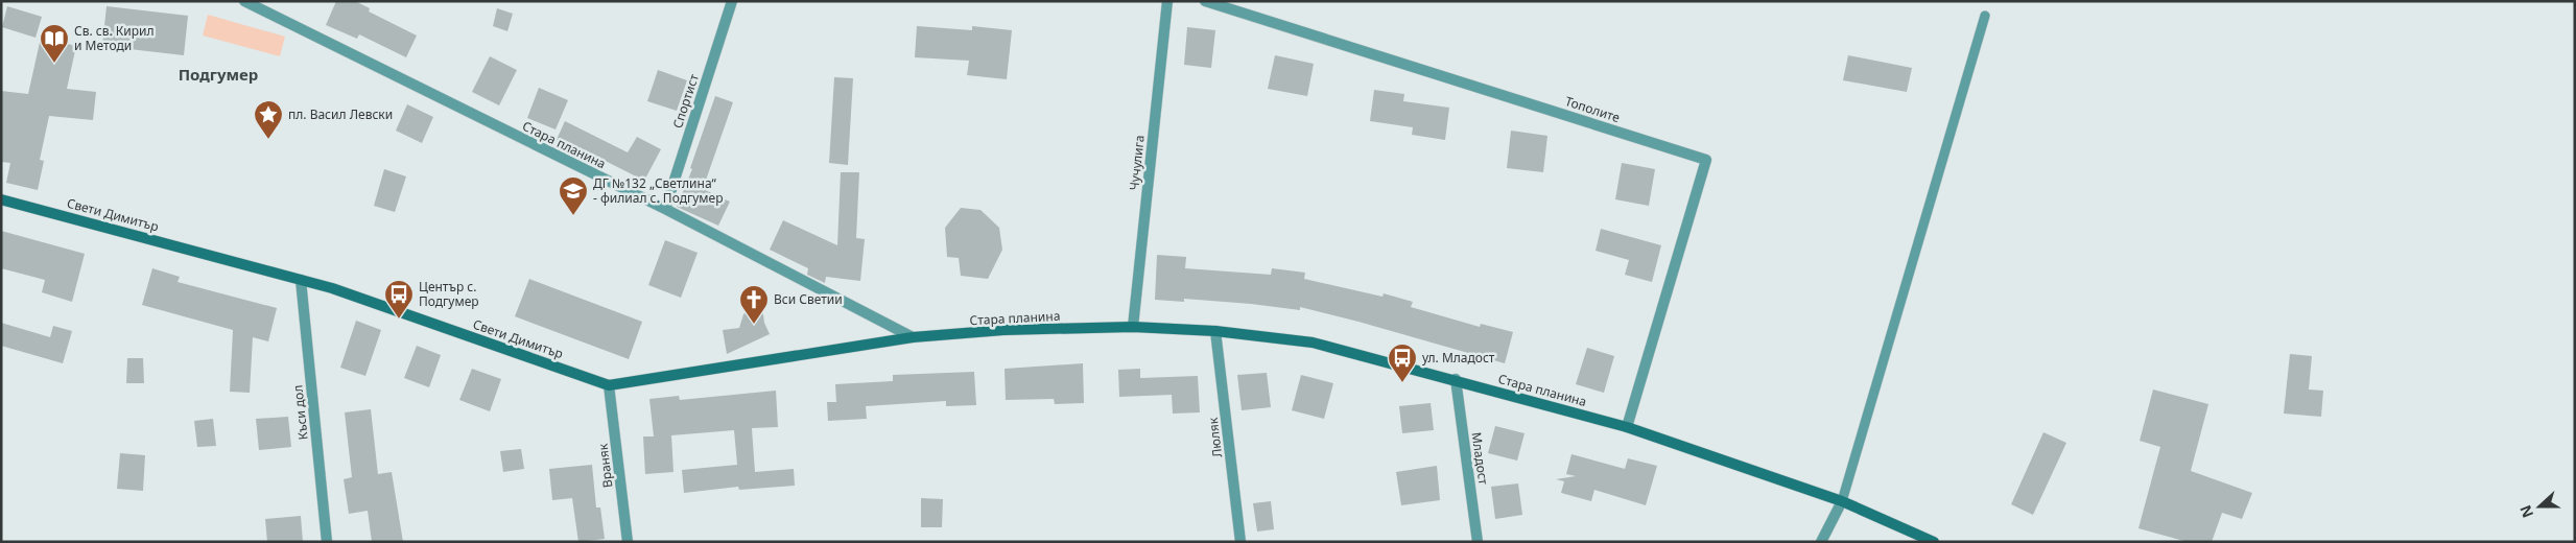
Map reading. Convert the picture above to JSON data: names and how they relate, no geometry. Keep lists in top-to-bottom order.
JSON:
{
  "streets": {
    "street": [
      "Спортист",
      "Тополите",
      "Стара планина",
      "Чучулига",
      "Свети Димитър",
      "Къси дол",
      "Люляк",
      "Младост",
      "Враняк"
    ]
  },
  "crossings": [
    ["Спортист", "Стара планина"],
    ["Тополите", "Стара планина"],
    ["Стара планина", "Чучулига"],
    ["Стара планина", "Свети Димитър"],
    ["Стара планина", "Люляк"],
    ["Стара планина", "Младост"],
    ["Свети Димитър", "Къси дол"],
    ["Свети Димитър", "Враняк"]
  ],
  "districts": ["Подгумер"],
  "places": {
    "library": ["Св. св. Кирил и Методи"],
    "place": ["пл. Васил Левски"],
    "school or university": ["ДГ №132 „Светлина“ - филиал с. Подгумер"],
    "bus stop": ["Център с. Подгумер", "ул. Младост"],
    "church": ["Вси Светии"]
  },
  "north": "left"
}
